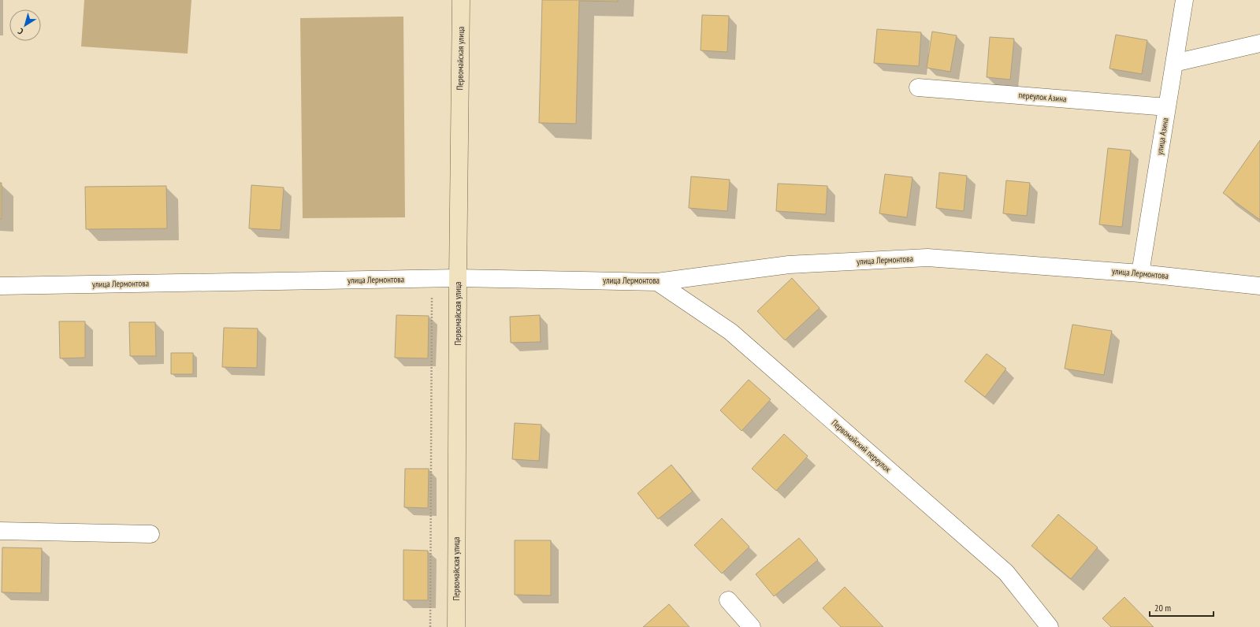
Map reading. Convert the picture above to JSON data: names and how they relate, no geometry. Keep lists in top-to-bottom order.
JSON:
{
  "streets": {
    "street": [
      "Первомайская улица",
      "переулок Азина",
      "улица Азина",
      "улица Лермонтова",
      "Первомайский переулок"
    ]
  },
  "crossings": [
    ["Первомайская улица", "улица Лермонтова"],
    ["переулок Азина", "улица Азина"],
    ["улица Азина", "улица Лермонтова"],
    ["улица Лермонтова", "Первомайский переулок"]
  ],
  "scale_bar": "20 m",
  "north": "bottom left"
}
